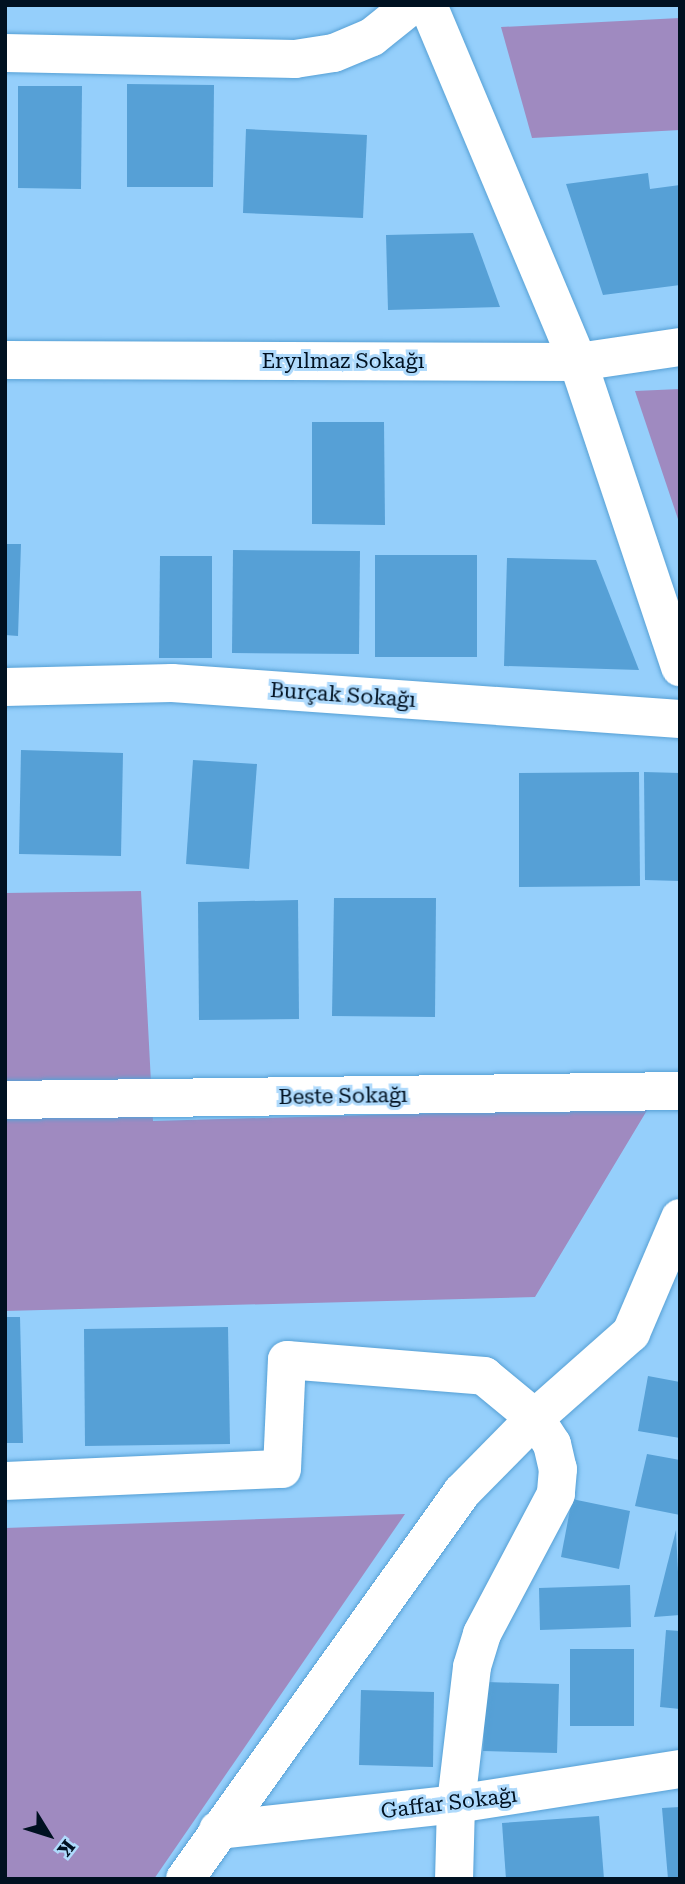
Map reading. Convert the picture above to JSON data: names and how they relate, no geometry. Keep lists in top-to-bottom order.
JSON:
{
  "streets": {
    "street": [
      "Eryılmaz Sokağı",
      "Burçak Sokağı",
      "Beste Sokağı",
      "Gaffar Sokağı"
    ]
  },
  "north": "bottom right"
}
